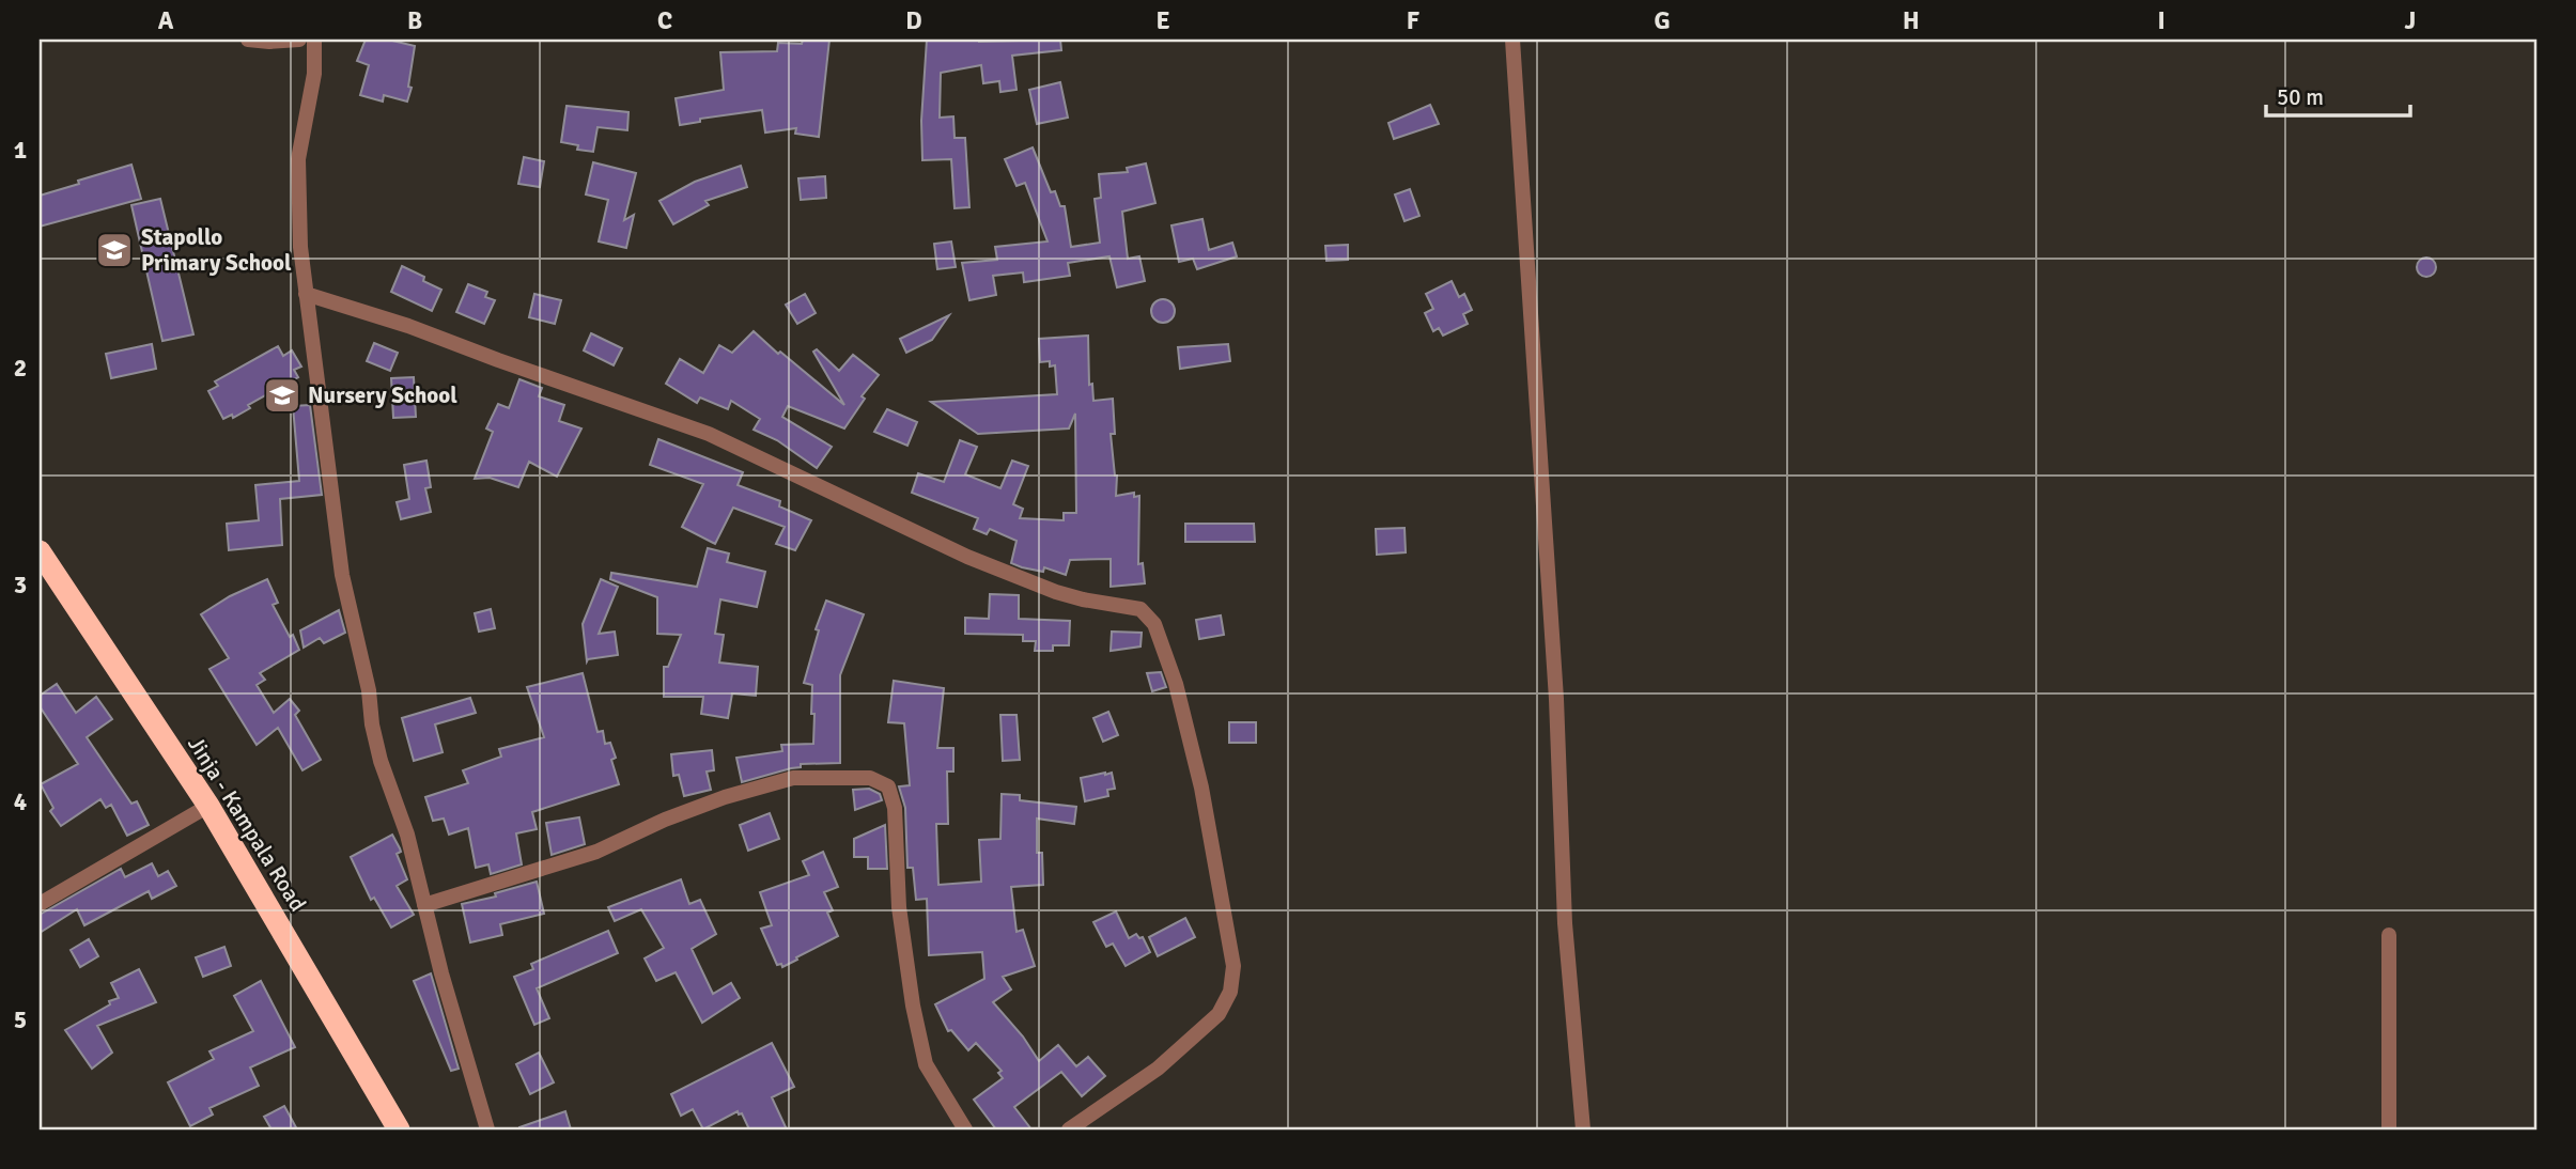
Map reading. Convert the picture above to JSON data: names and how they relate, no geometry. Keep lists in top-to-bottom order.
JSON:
{
  "streets": {
    "highway": ["Jinja - Kampala Road"]
  },
  "places": {
    "school or university": ["Stapollo Primary School", "Nursery School"]
  },
  "scale_bar": "50 m",
  "grid": {
    "columns": [
      "A",
      "B",
      "C",
      "D",
      "E",
      "F",
      "G",
      "H",
      "I",
      "J"
    ],
    "rows": [
      "1",
      "2",
      "3",
      "4",
      "5"
    ]
  }
}
